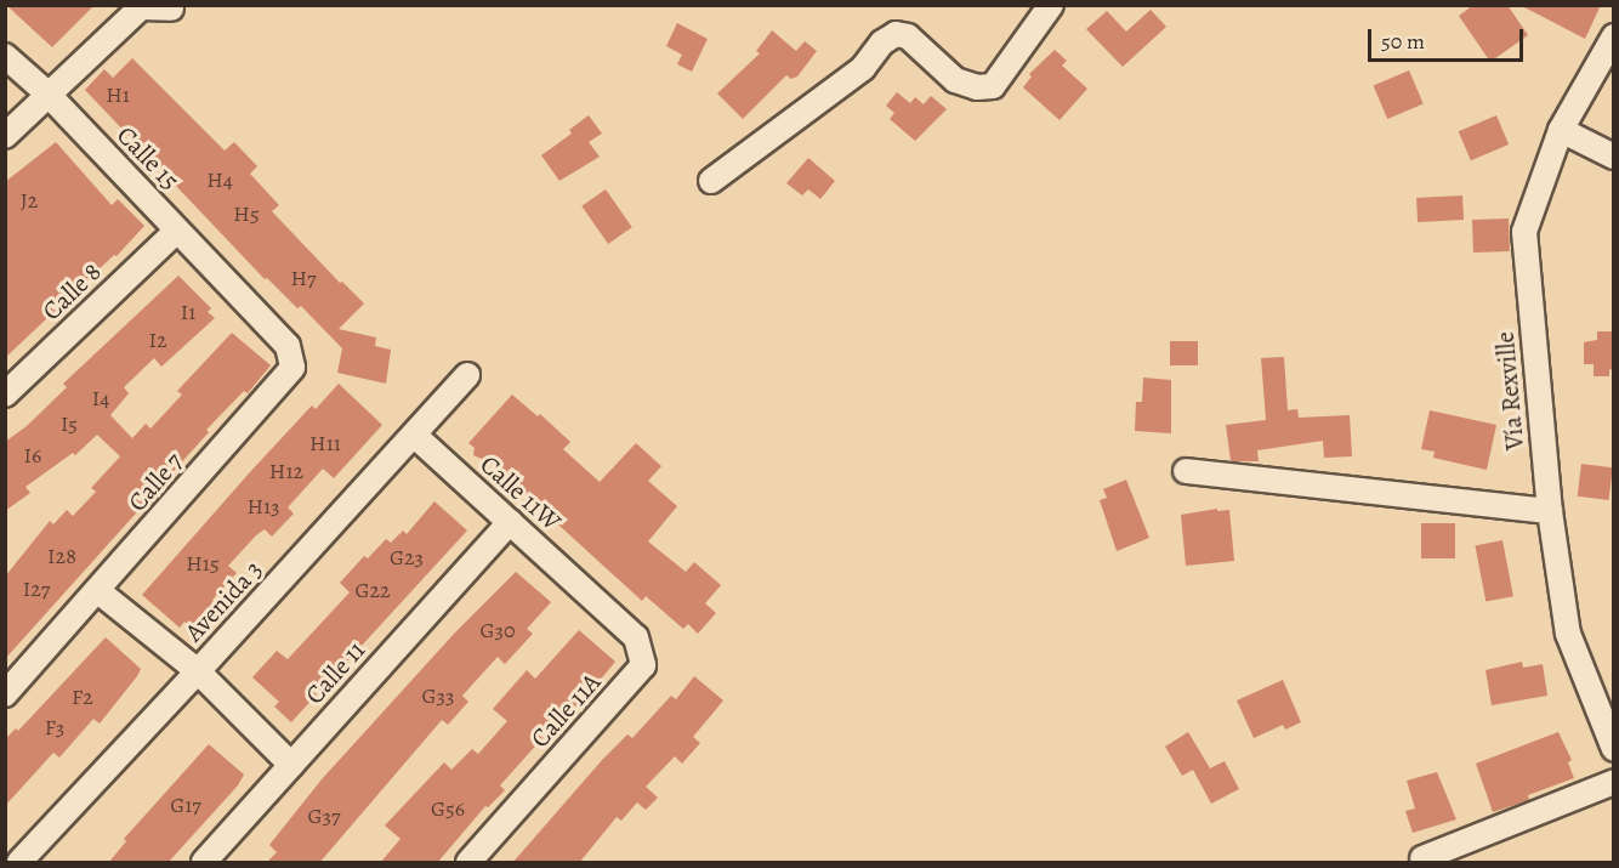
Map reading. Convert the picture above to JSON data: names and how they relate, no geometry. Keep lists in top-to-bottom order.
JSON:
{
  "streets": {
    "street": [
      "Calle 15",
      "Calle 8",
      "Vía Rexville",
      "Calle 7",
      "Calle 11W",
      "Avenida 3",
      "Calle 11",
      "Calle 11A"
    ]
  },
  "crossings": [
    ["Calle 15", "Calle 8"],
    ["Calle 15", "Calle 7"],
    ["Calle 11W", "Avenida 3"],
    ["Calle 11W", "Calle 11"],
    ["Calle 11W", "Calle 11A"]
  ],
  "house_numbers": [
    "H1",
    "H4",
    "J2",
    "H5",
    "H7",
    "I1",
    "I2",
    "I4",
    "I5",
    "H11",
    "I6",
    "H12",
    "H13",
    "I28",
    "G23",
    "H15",
    "I27",
    "G22",
    "G30",
    "G33",
    "F2",
    "F3",
    "G17",
    "G56",
    "G37"
  ],
  "scale_bar": "50 m"
}
